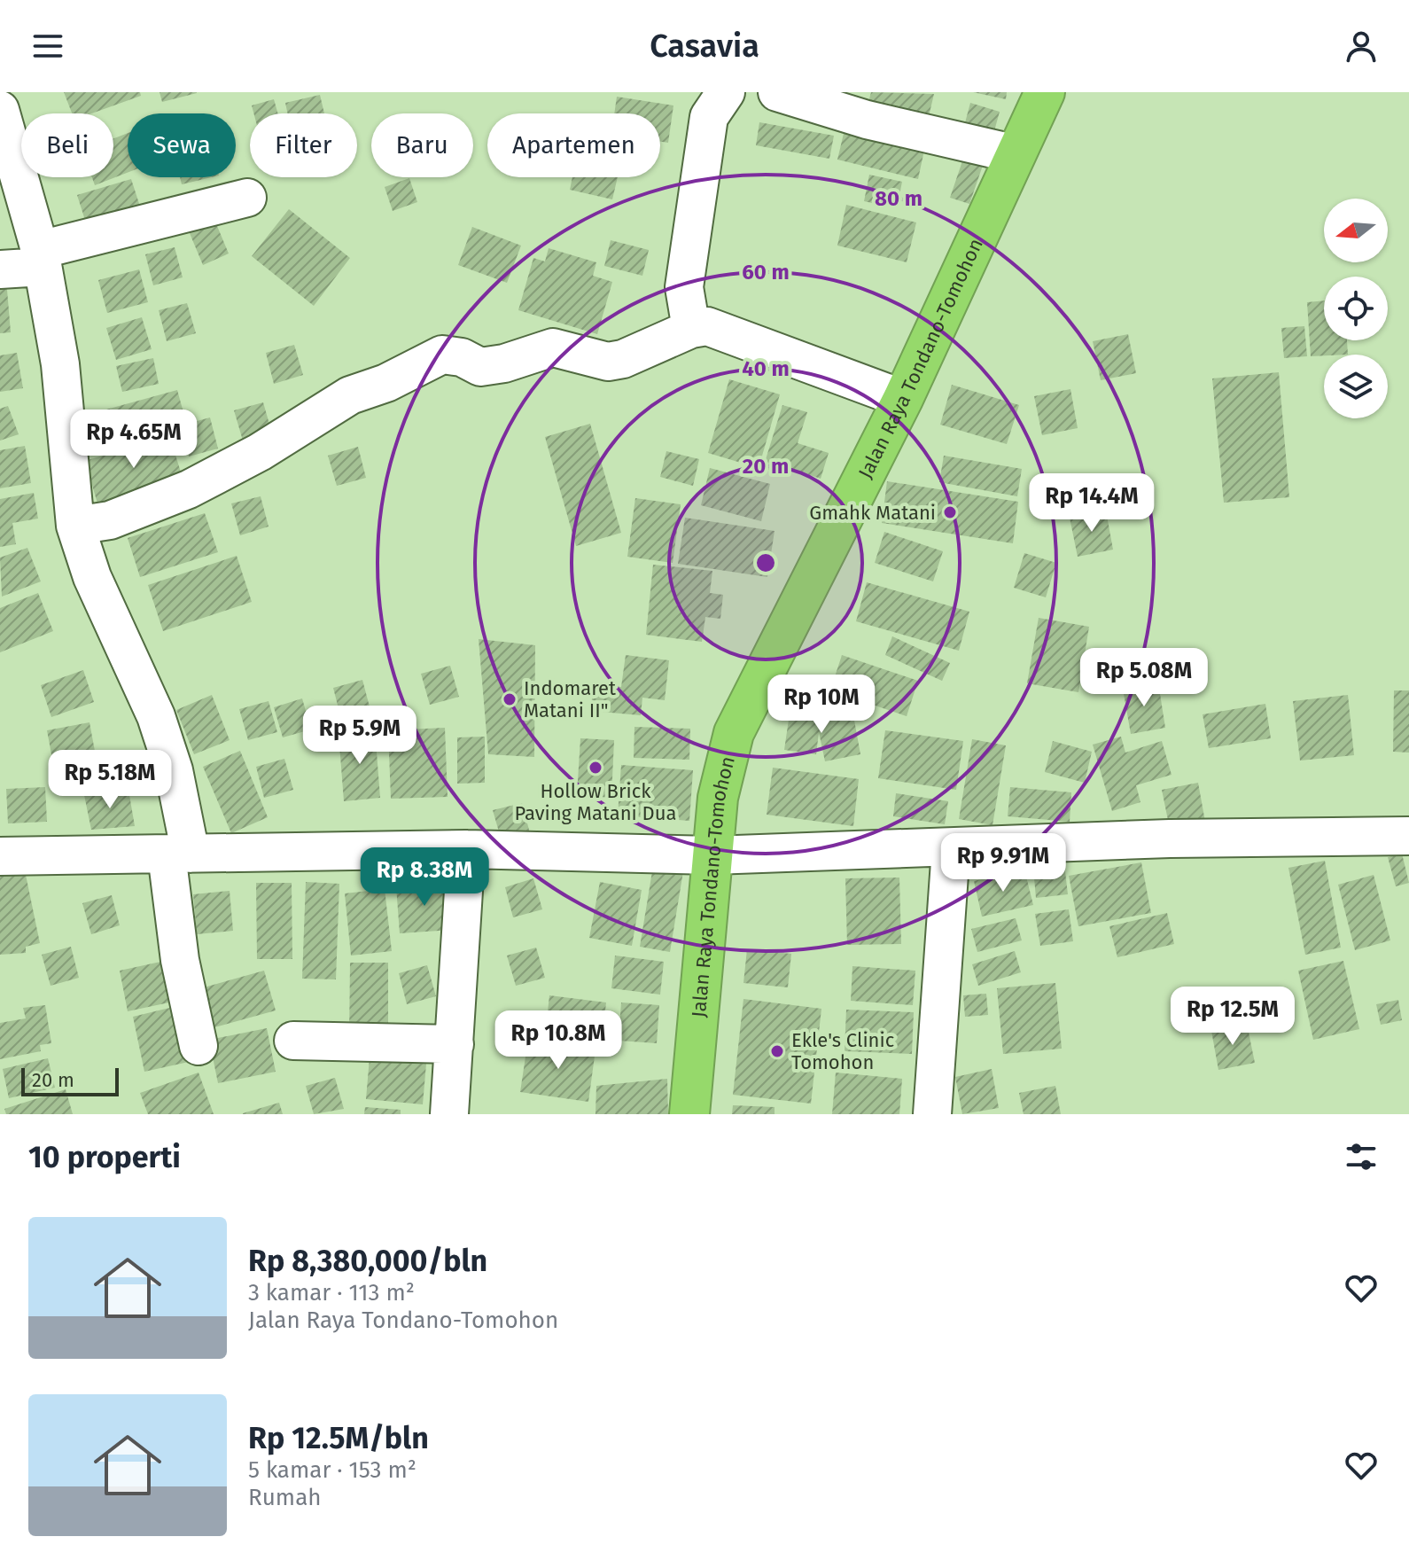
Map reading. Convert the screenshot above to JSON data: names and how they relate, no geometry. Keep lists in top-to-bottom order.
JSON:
{
  "streets": {
    "highway": ["Jalan Raya Tondano-Tomohon"]
  },
  "places": [
    "Gmahk Matani",
    "Indomaret Matani II\"",
    "Hollow Brick Paving Matani Dua",
    "Ekle's Clinic Tomohon"
  ],
  "scale_bar": "20 m",
  "north": "left",
  "page": {
    "header": "Casavia",
    "chip": [
      "Beli",
      "Sewa",
      "Filter",
      "Baru",
      "Apartemen"
    ],
    "price": [
      "Rp 4.65M",
      "Rp 14.4M",
      "Rp 5.08M",
      "Rp 10M",
      "Rp 5.9M",
      "Rp 5.18M",
      "Rp 9.91M",
      "Rp 8.38M",
      "Rp 12.5M",
      "Rp 10.8M"
    ],
    "scale": "20 m",
    "heading": "10 properti",
    "list": [
      {
        "name": "Rp 8,380,000/bln",
        "note": "3 kamar · 113 m² · Jalan Raya Tondano-Tomohon"
      },
      {
        "name": "Rp 12.5M/bln",
        "note": "5 kamar · 153 m² · Rumah"
      }
    ]
  },
  "rings": [
    "80 m",
    "60 m",
    "40 m",
    "20 m"
  ]
}
